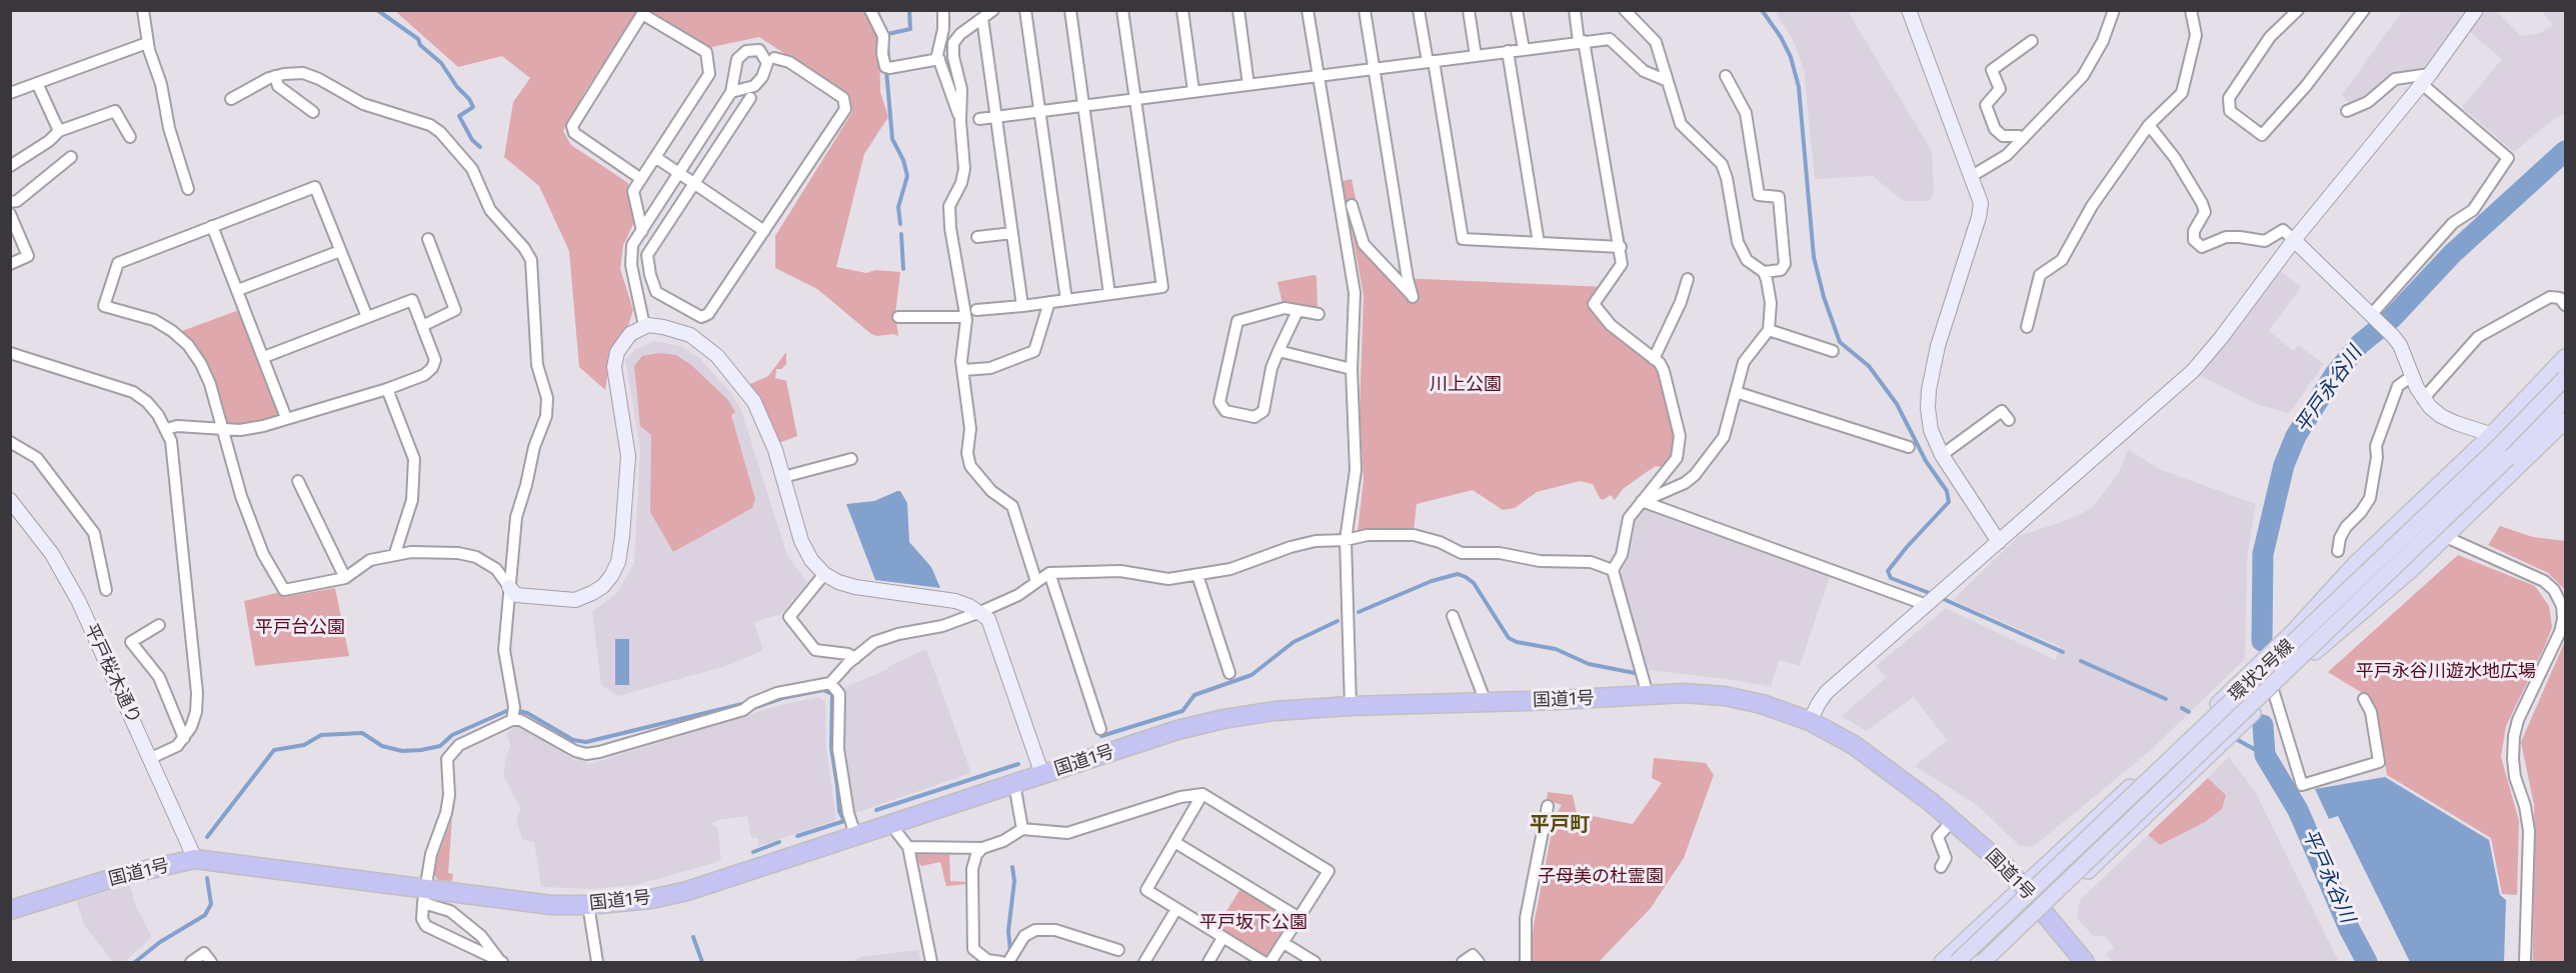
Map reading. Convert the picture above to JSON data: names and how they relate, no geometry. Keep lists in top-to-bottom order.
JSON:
{
  "streets": {
    "highway": ["国道1号"],
    "main road": ["環状2号線"],
    "street": ["平戸桜木通り"]
  },
  "crossings": [
    ["平戸桜木通り", "国道1号"]
  ],
  "districts": ["平戸町"],
  "water": ["平戸永谷川"],
  "parks": [
    "川上公園",
    "平戸台公園",
    "平戸永谷川遊水地広場",
    "子母美の杜霊園",
    "平戸坂下公園"
  ]
}
